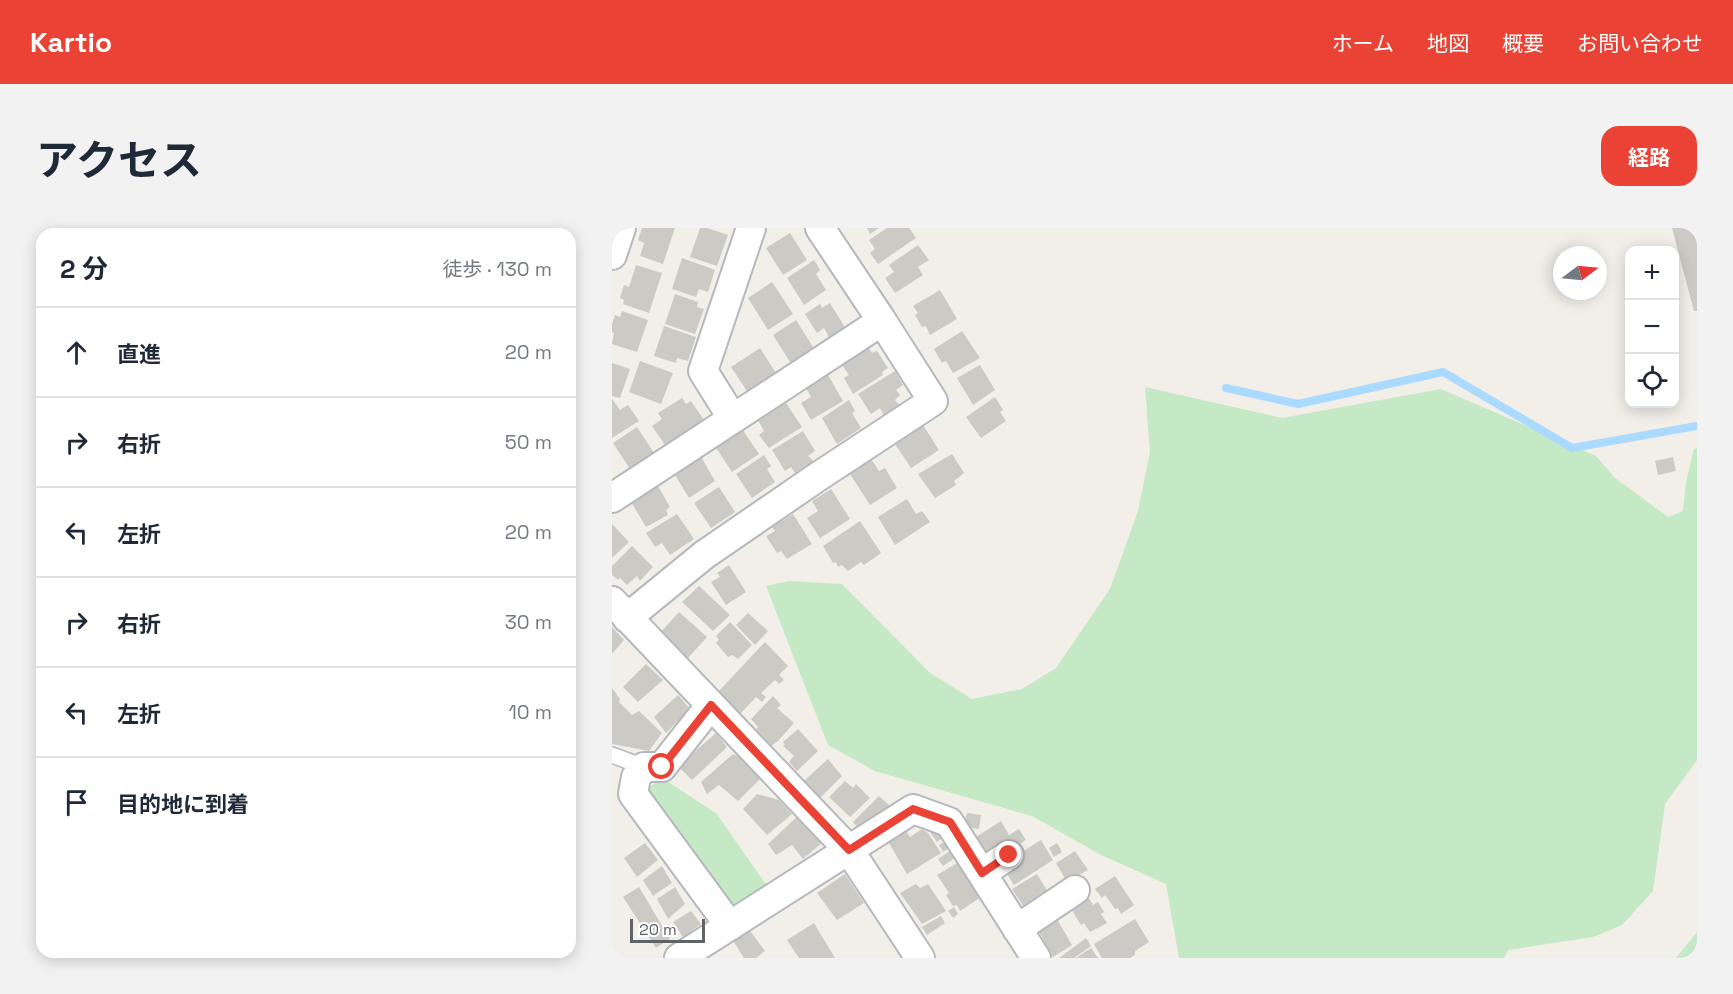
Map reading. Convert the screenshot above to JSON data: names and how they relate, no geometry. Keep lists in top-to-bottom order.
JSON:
{
  "scale_bar": "20 m",
  "north": "right",
  "page": {
    "header": "Kartio",
    "nav": [
      "ホーム",
      "地図",
      "概要",
      "お問い合わせ"
    ],
    "title": "アクセス",
    "buttons": "経路",
    "heading": ["2 分", "徒歩 · 130 m"],
    "map_buttons": ["+", "−"],
    "list": [
      ["直進", "20 m"],
      ["右折", "50 m"],
      ["左折", "20 m"],
      ["右折", "30 m"],
      ["左折", "10 m"],
      "目的地に到着"
    ],
    "scale": "20 m"
  }
}
